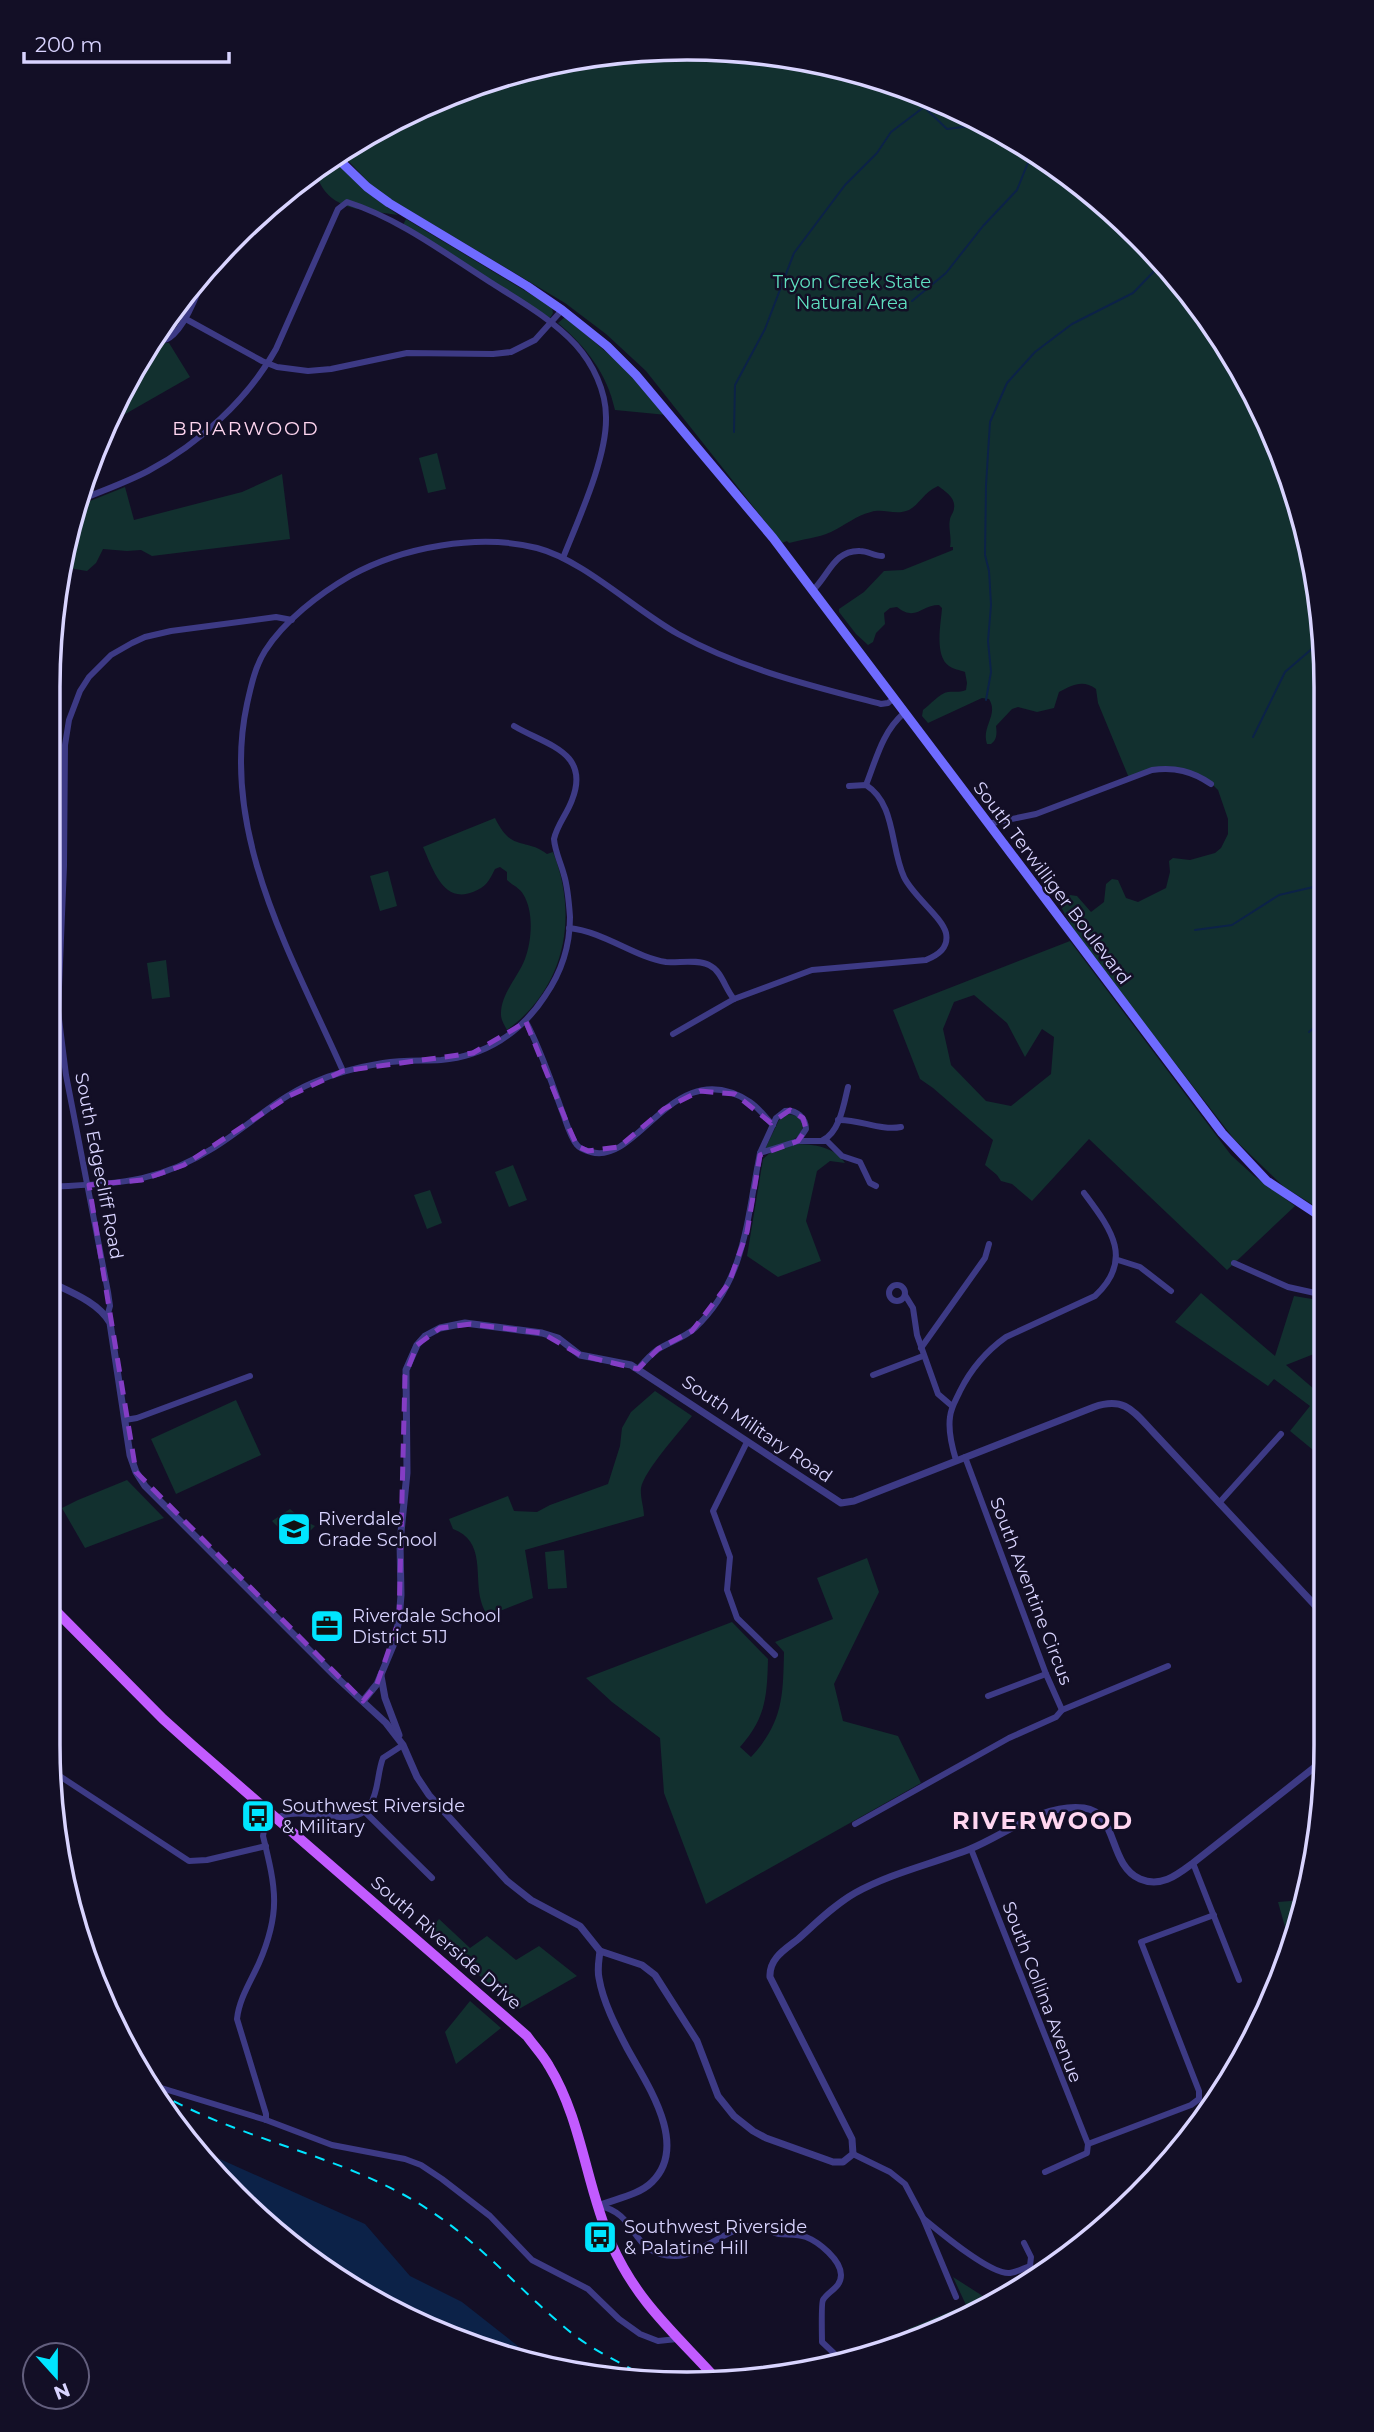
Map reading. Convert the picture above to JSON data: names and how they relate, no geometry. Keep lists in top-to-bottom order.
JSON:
{
  "streets": {
    "main road": ["South Terwilliger Boulevard", "South Riverside Drive"],
    "street": [
      "South Edgecliff Road",
      "South Military Road",
      "South Aventine Circus",
      "South Collina Avenue"
    ]
  },
  "crossings": [
    ["South Military Road", "South Aventine Circus"]
  ],
  "districts": ["BRIARWOOD", "RIVERWOOD"],
  "parks": ["Tryon Creek State Natural Area"],
  "places": {
    "school or university": ["Riverdale Grade School"],
    "office": ["Riverdale School District 51J"],
    "bus stop": ["Southwest Riverside & Military", "Southwest Riverside & Palatine Hill"]
  },
  "scale_bar": "200 m",
  "north": "bottom"
}
